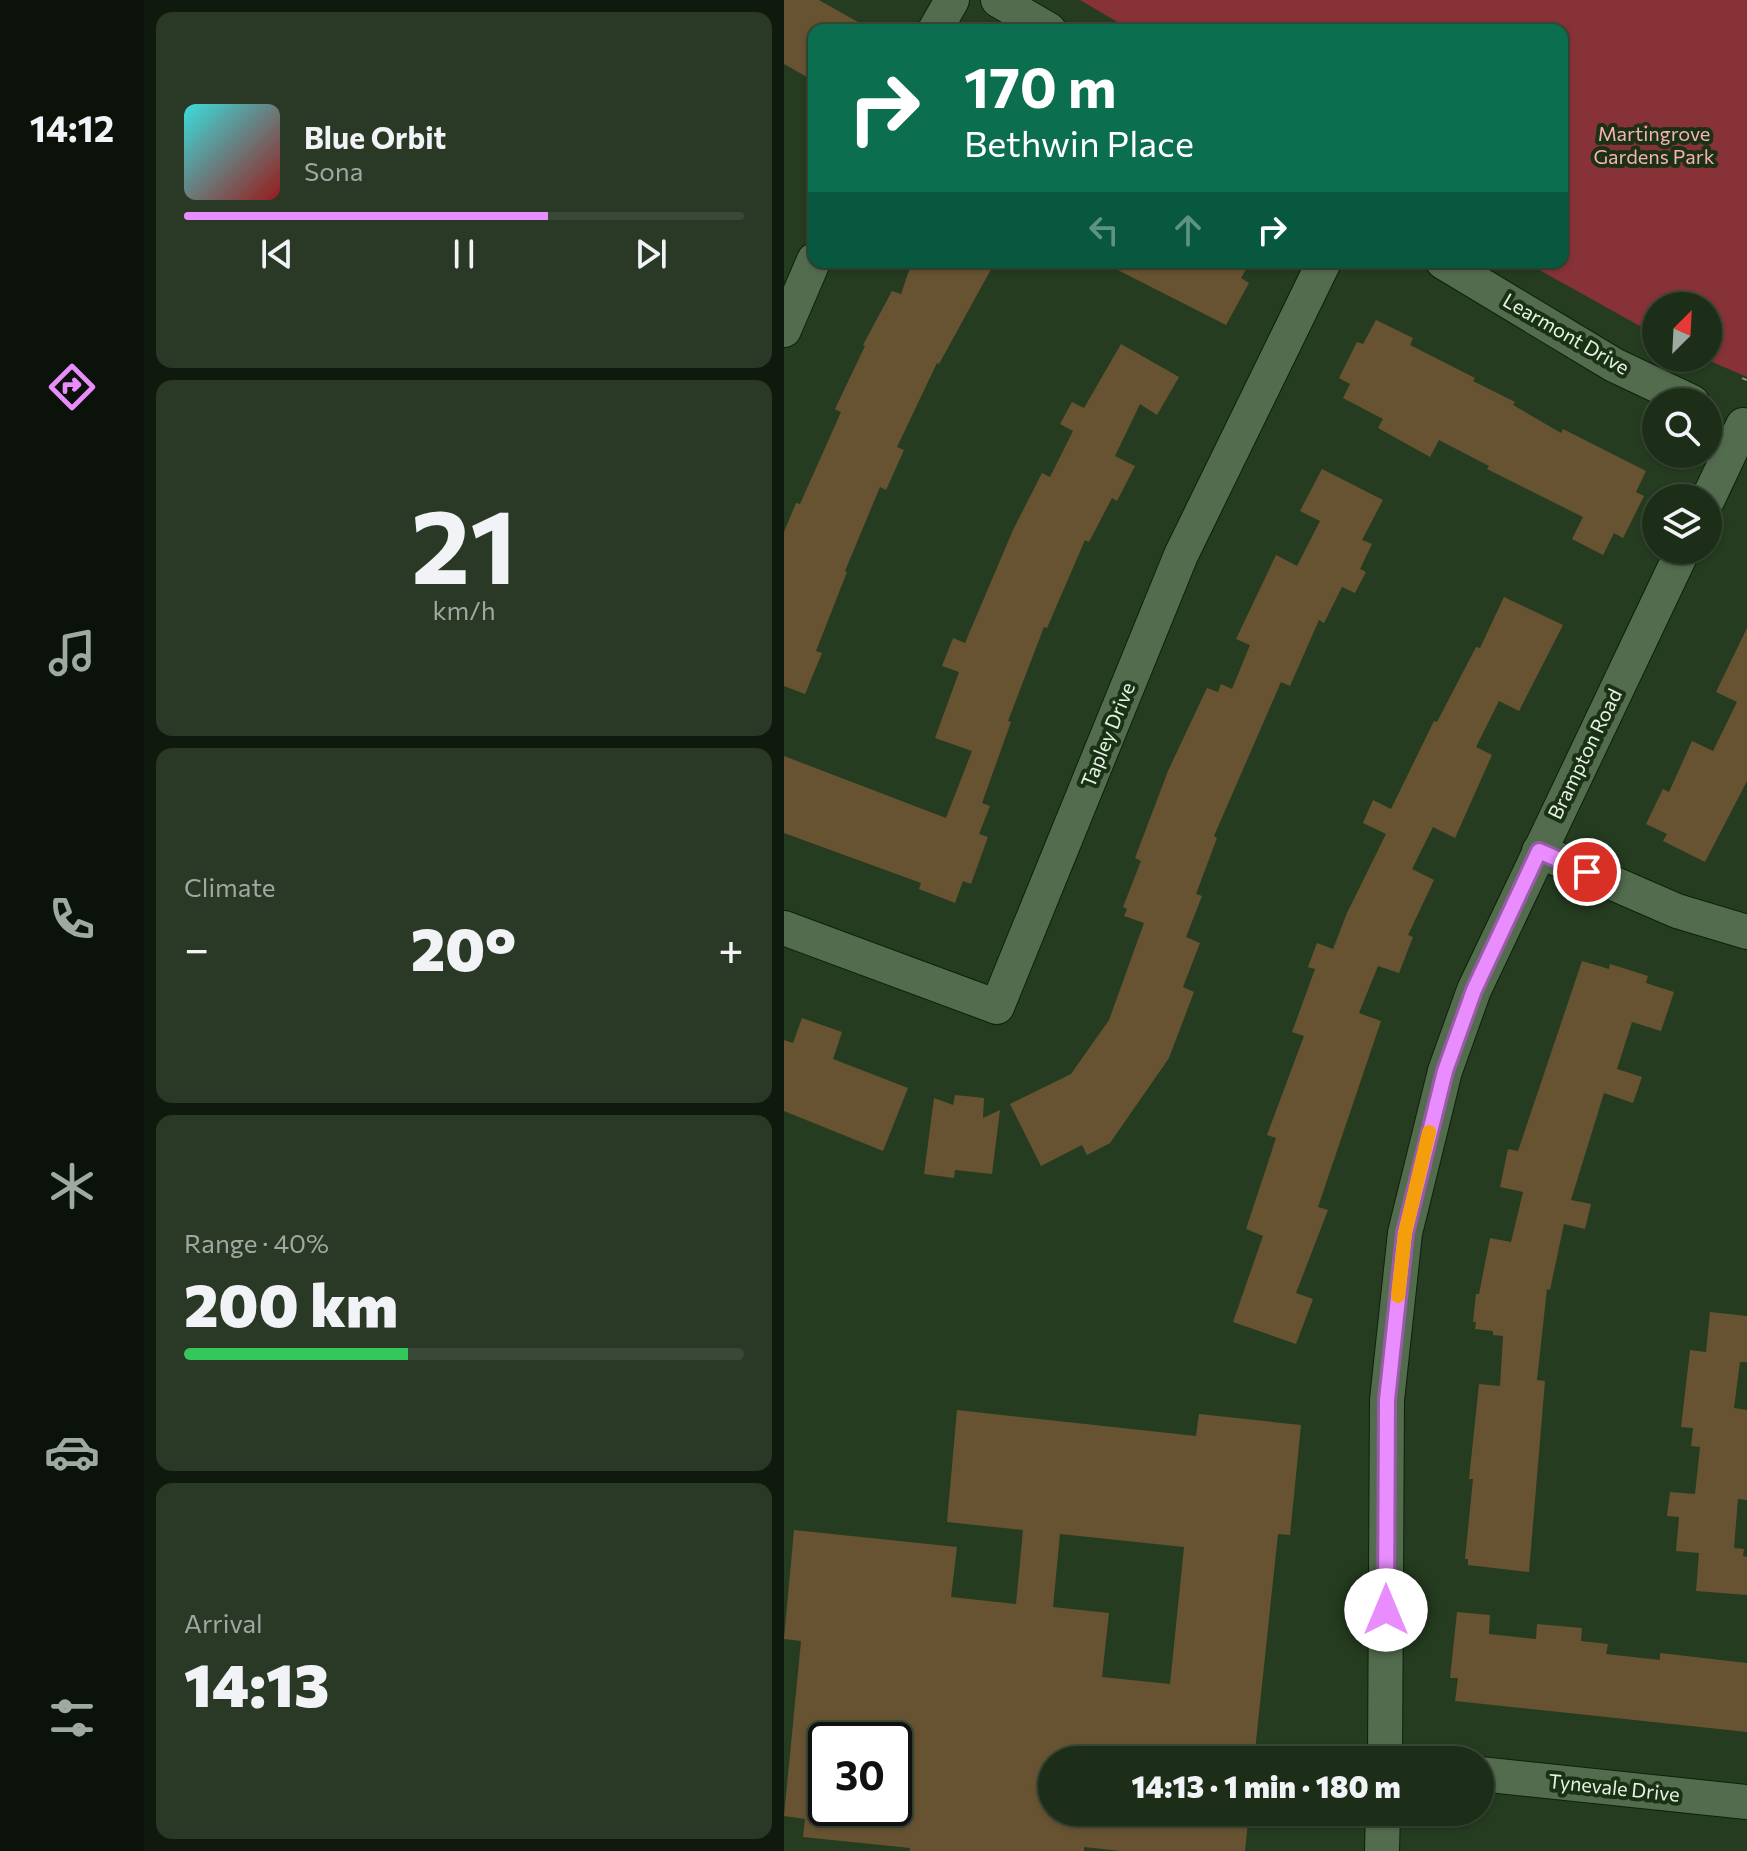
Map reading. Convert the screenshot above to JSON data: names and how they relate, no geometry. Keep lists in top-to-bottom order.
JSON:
{
  "streets": {
    "street": [
      "Learmont Drive",
      "Tapley Drive",
      "Brampton Road",
      "Tynevale Drive"
    ]
  },
  "parks": ["Martingrove Gardens Park"],
  "north": "top right",
  "page": {
    "tabs": "14:12",
    "turn": ["170 m", "Bethwin Place"],
    "song": ["Blue Orbit", "Sona"],
    "tile": [
      ["21", "km/h"],
      "Climate",
      ["Range · 40%", "200 km"],
      ["Arrival", "14:13"]
    ],
    "heat": ["−", "20°", "+"],
    "limit": "30",
    "trip": "14:13 · 1 min · 180 m"
  }
}
